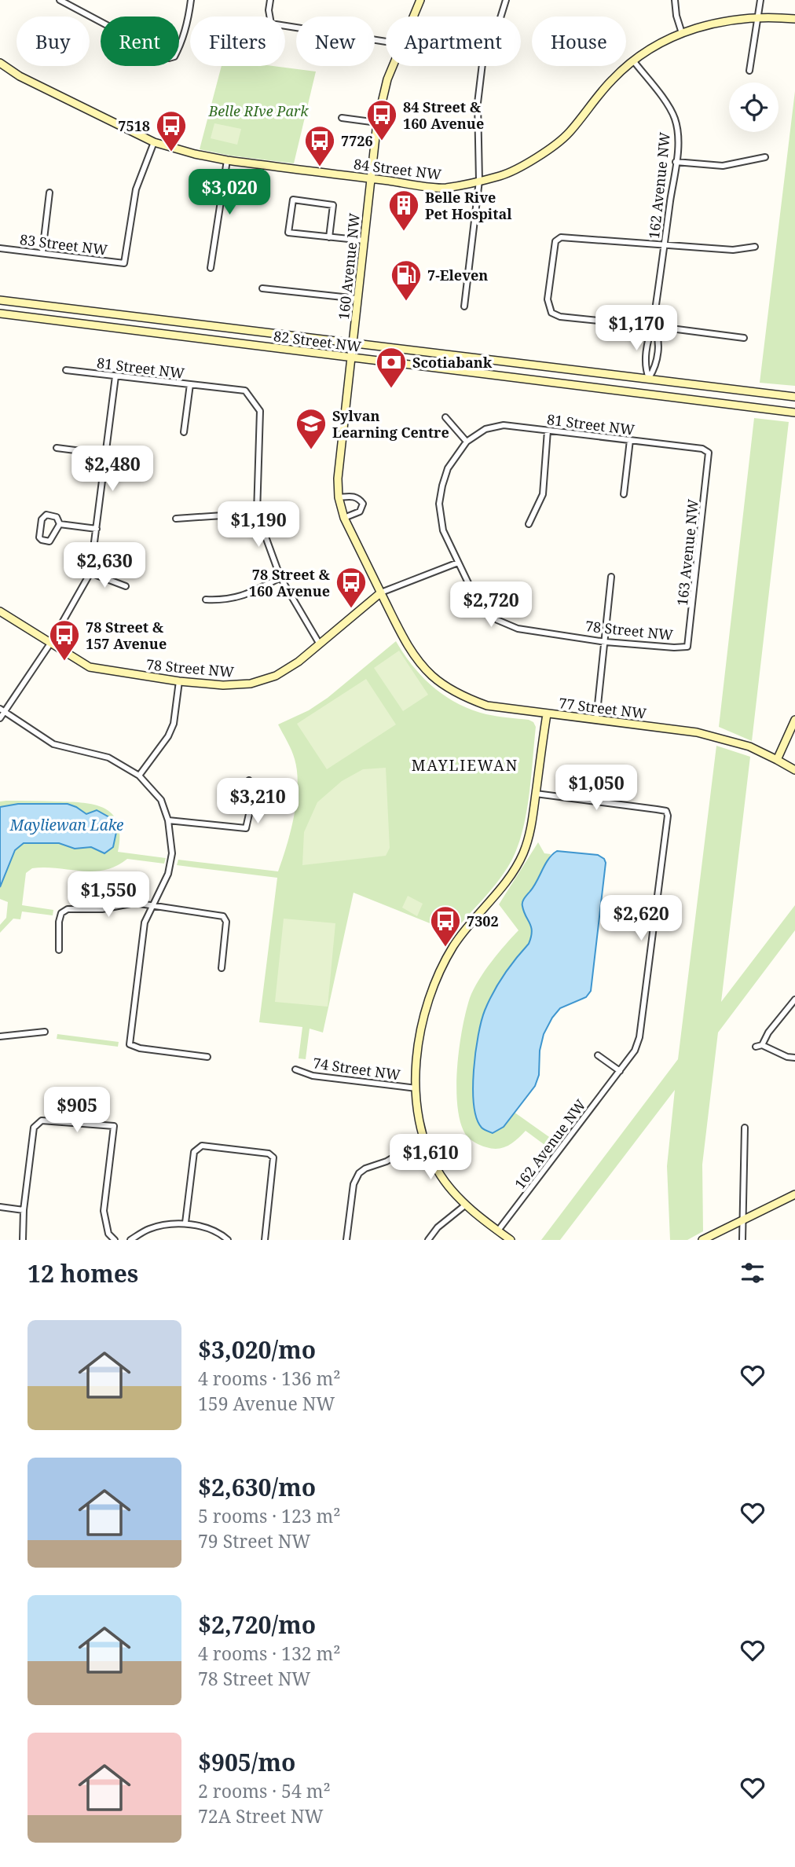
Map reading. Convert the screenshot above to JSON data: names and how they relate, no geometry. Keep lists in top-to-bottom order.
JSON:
{
  "streets": {
    "street": [
      "84 Street NW",
      "162 Avenue NW",
      "83 Street NW",
      "160 Avenue NW",
      "82 Street NW",
      "81 Street NW",
      "163 Avenue NW",
      "78 Street NW",
      "77 Street NW",
      "74 Street NW"
    ]
  },
  "crossings": [
    ["84 Street NW", "162 Avenue NW"],
    ["84 Street NW", "83 Street NW"],
    ["84 Street NW", "160 Avenue NW"],
    ["162 Avenue NW", "82 Street NW"],
    ["160 Avenue NW", "82 Street NW"],
    ["160 Avenue NW", "78 Street NW"],
    ["160 Avenue NW", "77 Street NW"],
    ["81 Street NW", "163 Avenue NW"],
    ["163 Avenue NW", "78 Street NW"]
  ],
  "districts": ["MAYLIEWAN"],
  "water": ["Mayliewan Lake"],
  "parks": ["Belle RIve Park"],
  "places": {
    "bus stop": [
      "84 Street & 160 Avenue",
      "7518",
      "7726",
      "78 Street & 160 Avenue",
      "78 Street & 157 Avenue",
      "7302"
    ],
    "building": ["Belle Rive Pet Hospital"],
    "fuel station": ["7-Eleven"],
    "bank": ["Scotiabank"],
    "school or university": ["Sylvan Learning Centre"]
  },
  "page": {
    "chip": [
      "Buy",
      "Rent",
      "Filters",
      "New",
      "Apartment",
      "House"
    ],
    "price": [
      "$3,020",
      "$1,170",
      "$2,480",
      "$1,190",
      "$2,630",
      "$2,720",
      "$1,050",
      "$3,210",
      "$1,550",
      "$2,620",
      "$905",
      "$1,610"
    ],
    "heading": "12 homes",
    "list": [
      {
        "name": "$3,020/mo",
        "note": "4 rooms · 136 m² · 159 Avenue NW"
      },
      {
        "name": "$2,630/mo",
        "note": "5 rooms · 123 m² · 79 Street NW"
      },
      {
        "name": "$2,720/mo",
        "note": "4 rooms · 132 m² · 78 Street NW"
      },
      {
        "name": "$905/mo",
        "note": "2 rooms · 54 m² · 72A Street NW"
      }
    ]
  }
}
